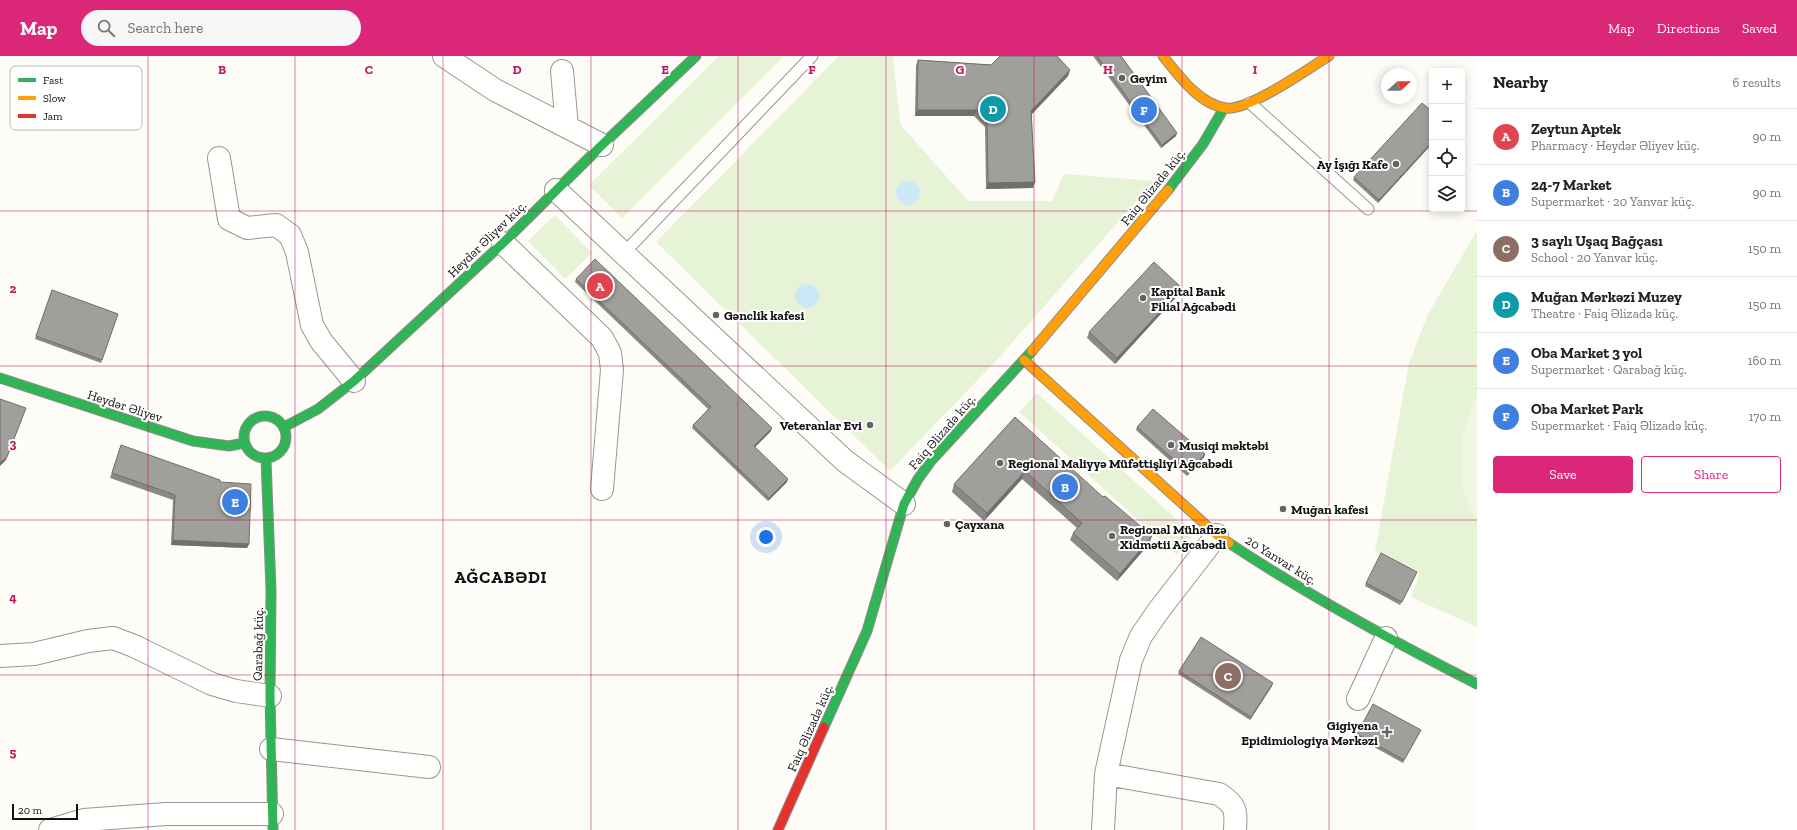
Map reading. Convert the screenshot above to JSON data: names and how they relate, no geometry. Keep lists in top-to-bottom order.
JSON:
{
  "streets": {
    "street": [
      "Faiq Əlizadə küç.",
      "Heydər Əliyev küç.",
      "Heydər Əliyev",
      "20 Yanvar küç.",
      "Qarabağ küç."
    ]
  },
  "crossings": [
    ["Faiq Əlizadə küç.", "20 Yanvar küç."],
    ["Heydər Əliyev küç.", "Heydər Əliyev"],
    ["Heydər Əliyev küç.", "Qarabağ küç."],
    ["Heydər Əliyev", "Qarabağ küç."]
  ],
  "districts": ["AĞCABƏDI"],
  "places": {
    "other": [
      "Geyim",
      "Ay İşığı Kafe",
      "Kapital Bank Filial Ağcabədi",
      "Gənclik kafesi",
      "Veteranlar Evi",
      "Musiqi məktəbi",
      "Regional Maliyyə Müfəttişliyi Ağcabədi",
      "Muğan kafesi",
      "Çayxana",
      "Regional Mühafizə Xidmətii Ağcabədi"
    ],
    "health": ["Gigiyena Epidimiologiya Mərkəzi"]
  },
  "legend": ["Fast", "Slow", "Jam"],
  "scale_bar": "20 m",
  "north": "right",
  "page": {
    "header": "Map",
    "search": "Search here",
    "nav": ["Map", "Directions", "Saved"],
    "heading": ["Nearby", "6 results"],
    "map_buttons": ["+", "−"],
    "pins": [
      "D",
      "F",
      "A",
      "B",
      "E",
      "C"
    ],
    "list": [
      {
        "mark": "A",
        "name": "Zeytun Aptek",
        "note": "Pharmacy · Heydər Əliyev küç.",
        "value": "90 m"
      },
      {
        "mark": "B",
        "name": "24-7 Market",
        "note": "Supermarket · 20 Yanvar küç.",
        "value": "90 m"
      },
      {
        "mark": "C",
        "name": "3 saylı Uşaq Bağçası",
        "note": "School · 20 Yanvar küç.",
        "value": "150 m"
      },
      {
        "mark": "D",
        "name": "Muğan Mərkəzi Muzey",
        "note": "Theatre · Faiq Əlizadə küç.",
        "value": "150 m"
      },
      {
        "mark": "E",
        "name": "Oba Market 3 yol",
        "note": "Supermarket · Qarabağ küç.",
        "value": "160 m"
      },
      {
        "mark": "F",
        "name": "Oba Market Park",
        "note": "Supermarket · Faiq Əlizadə küç.",
        "value": "170 m"
      }
    ],
    "buttons": ["Save", "Share"],
    "scale": "20 m"
  },
  "grid": {
    "columns": [
      "B",
      "C",
      "D",
      "E",
      "F",
      "G",
      "H",
      "I"
    ],
    "rows": [
      "2",
      "3",
      "4",
      "5"
    ]
  }
}
